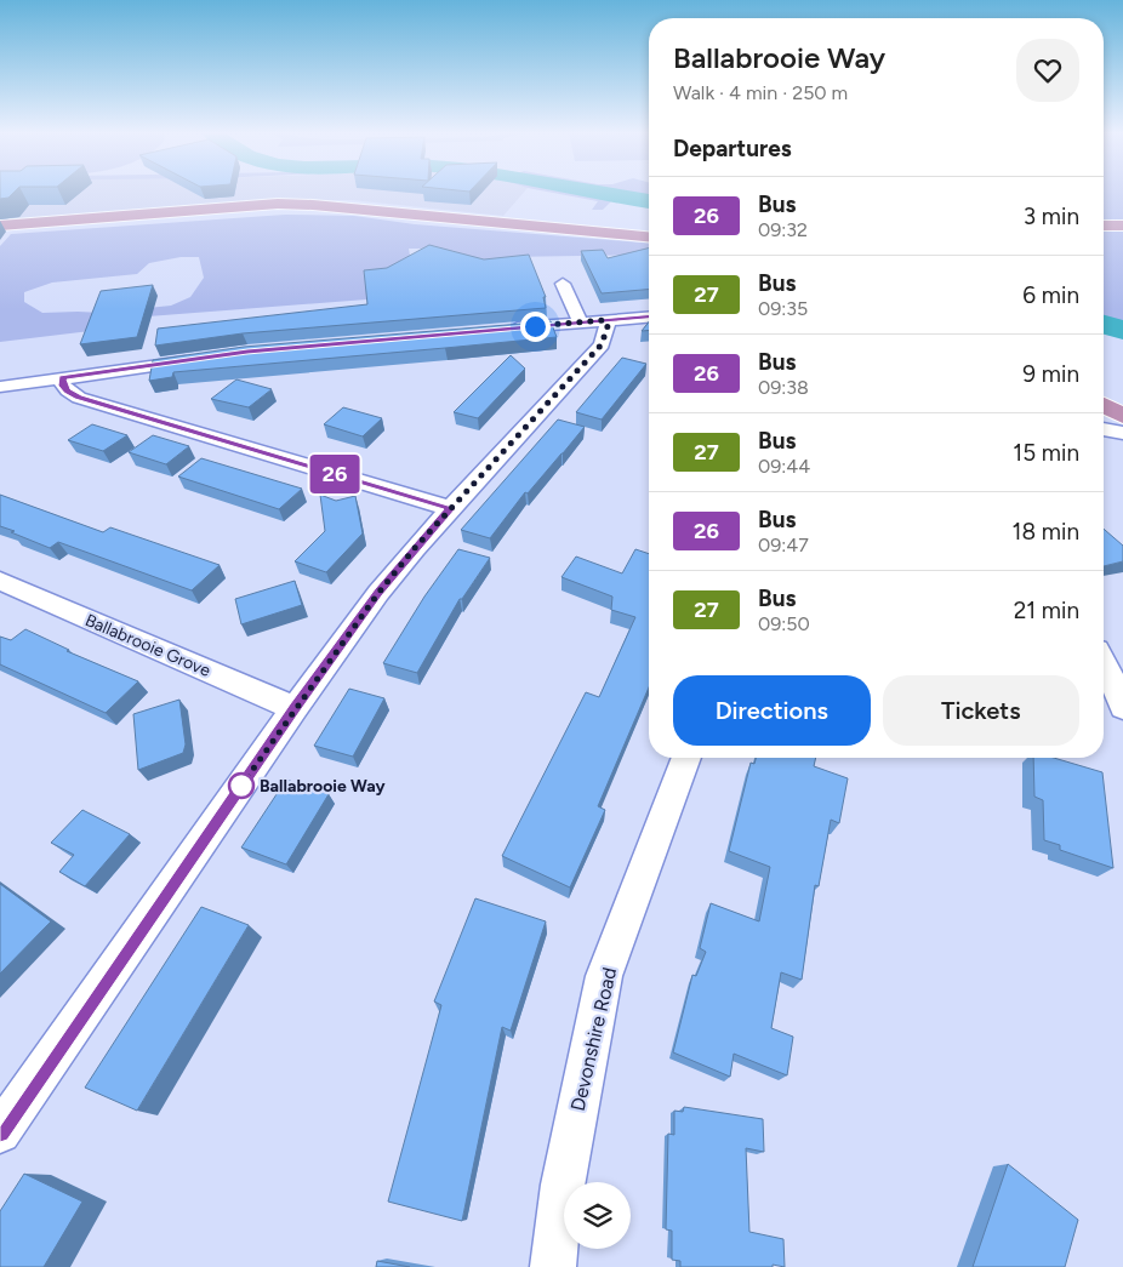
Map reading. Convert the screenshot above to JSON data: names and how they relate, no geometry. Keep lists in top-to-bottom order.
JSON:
{
  "streets": {
    "street": ["Ballabrooie Grove", "Devonshire Road"]
  },
  "places": ["Ballabrooie Way"],
  "lines": ["bus line 26"],
  "page": {
    "on_map": "26",
    "heading": [
      ["Ballabrooie Way", "Walk · 4 min · 250 m"],
      "Departures"
    ],
    "list": [
      {
        "mark": "26",
        "name": "Bus",
        "note": "09:32",
        "value": "3 min"
      },
      {
        "mark": "27",
        "name": "Bus",
        "note": "09:35",
        "value": "6 min"
      },
      {
        "mark": "26",
        "name": "Bus",
        "note": "09:38",
        "value": "9 min"
      },
      {
        "mark": "27",
        "name": "Bus",
        "note": "09:44",
        "value": "15 min"
      },
      {
        "mark": "26",
        "name": "Bus",
        "note": "09:47",
        "value": "18 min"
      },
      {
        "mark": "27",
        "name": "Bus",
        "note": "09:50",
        "value": "21 min"
      }
    ],
    "buttons": ["Directions", "Tickets"]
  }
}
